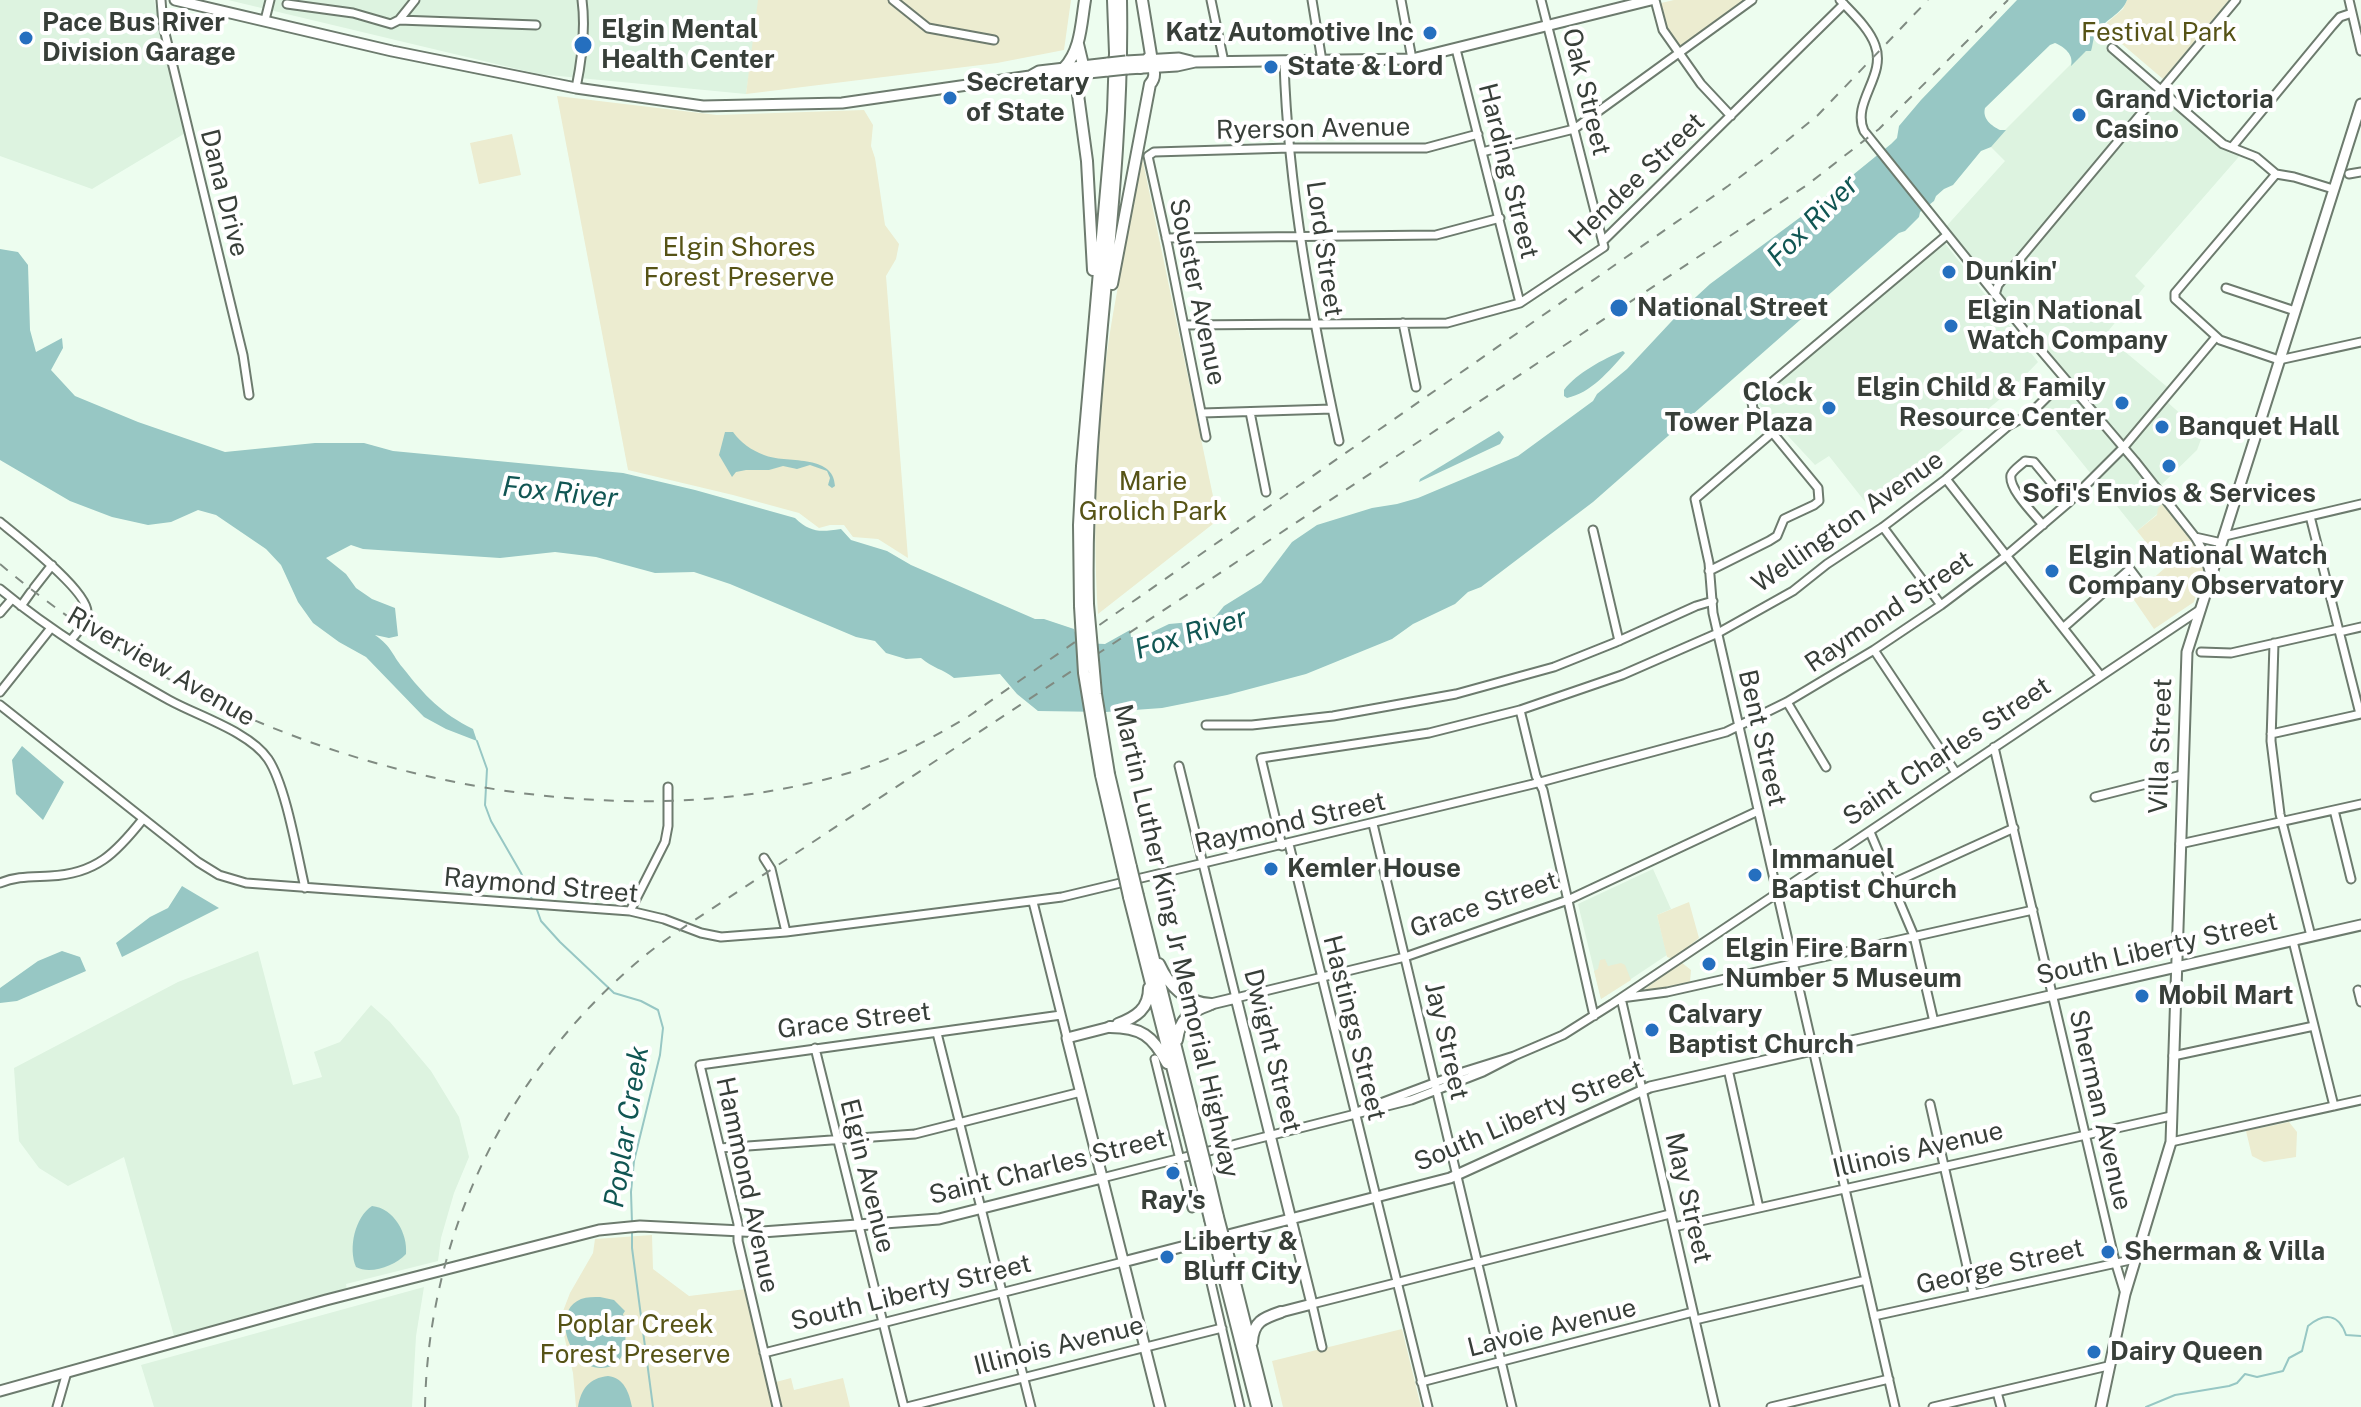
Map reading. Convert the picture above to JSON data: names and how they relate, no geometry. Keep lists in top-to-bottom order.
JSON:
{
  "streets": {
    "highway": ["Martin Luther King Jr Memorial Highway"],
    "main road": [
      "Villa Street",
      "Saint Charles Street",
      "Grace Street",
      "South Liberty Street",
      "Dwight Street"
    ],
    "street": [
      "Oak Street",
      "Ryerson Avenue",
      "Harding Street",
      "Hendee Street",
      "Dana Drive",
      "Lord Street",
      "Souster Avenue",
      "Wellington Avenue",
      "Raymond Street",
      "Riverview Avenue",
      "Bent Street",
      "Hastings Street",
      "Jay Street",
      "Sherman Avenue",
      "Illinois Avenue",
      "Elgin Avenue",
      "Hammond Avenue",
      "May Street",
      "George Street",
      "Lavoie Avenue"
    ]
  },
  "crossings": [
    ["Oak Street", "Hendee Street"],
    ["Ryerson Avenue", "Harding Street"],
    ["Ryerson Avenue", "Lord Street"],
    ["Ryerson Avenue", "Souster Avenue"],
    ["Harding Street", "Hendee Street"],
    ["Hendee Street", "Lord Street"],
    ["Hendee Street", "Souster Avenue"],
    ["Wellington Avenue", "Bent Street"],
    ["Wellington Avenue", "Hastings Street"],
    ["Raymond Street", "Riverview Avenue"],
    ["Raymond Street", "Bent Street"],
    ["Raymond Street", "Hastings Street"],
    ["Raymond Street", "Jay Street"],
    ["Raymond Street", "Dwight Street"],
    ["Bent Street", "Saint Charles Street"],
    ["Bent Street", "Grace Street"],
    ["Bent Street", "South Liberty Street"],
    ["Bent Street", "Illinois Avenue"],
    ["Bent Street", "George Street"],
    ["Bent Street", "Lavoie Avenue"],
    ["Villa Street", "Saint Charles Street"],
    ["Villa Street", "South Liberty Street"],
    ["Villa Street", "Sherman Avenue"],
    ["Villa Street", "Illinois Avenue"],
    ["Villa Street", "George Street"],
    ["Saint Charles Street", "Hastings Street"],
    ["Saint Charles Street", "Jay Street"],
    ["Saint Charles Street", "Dwight Street"],
    ["Saint Charles Street", "Sherman Avenue"],
    ["Saint Charles Street", "Elgin Avenue"],
    ["Saint Charles Street", "Hammond Avenue"],
    ["Saint Charles Street", "May Street"],
    ["Grace Street", "Hastings Street"],
    ["Grace Street", "Jay Street"],
    ["Grace Street", "Dwight Street"],
    ["Grace Street", "Elgin Avenue"],
    ["Grace Street", "Hammond Avenue"],
    ["South Liberty Street", "Hastings Street"],
    ["South Liberty Street", "Jay Street"],
    ["South Liberty Street", "Dwight Street"],
    ["South Liberty Street", "Sherman Avenue"],
    ["South Liberty Street", "Elgin Avenue"],
    ["South Liberty Street", "Hammond Avenue"],
    ["South Liberty Street", "May Street"],
    ["Hastings Street", "Lavoie Avenue"],
    ["Jay Street", "Lavoie Avenue"],
    ["Sherman Avenue", "Illinois Avenue"],
    ["Sherman Avenue", "George Street"],
    ["Illinois Avenue", "Elgin Avenue"],
    ["Illinois Avenue", "May Street"],
    ["May Street", "Lavoie Avenue"]
  ],
  "water": ["Fox River", "Poplar Creek"],
  "parks": [
    "Festival Park",
    "Elgin Shores Forest Preserve",
    "Marie Grolich Park",
    "Poplar Creek Forest Preserve"
  ],
  "places": [
    "Katz Automotive Inc",
    "Pace Bus River Division Garage",
    "Elgin Mental Health Center",
    "State & Lord",
    "Secretary of State",
    "Grand Victoria Casino",
    "Dunkin'",
    "National Street",
    "Elgin National Watch Company",
    "Elgin Child & Family Resource Center",
    "Clock Tower Plaza",
    "Banquet Hall",
    "Sofi's Envios & Services",
    "Elgin National Watch Company Observatory",
    "Kemler House",
    "Immanuel Baptist Church",
    "Elgin Fire Barn Number 5 Museum",
    "Mobil Mart",
    "Calvary Baptist Church",
    "Ray's",
    "Sherman & Villa",
    "Liberty & Bluff City",
    "Dairy Queen"
  ]
}
